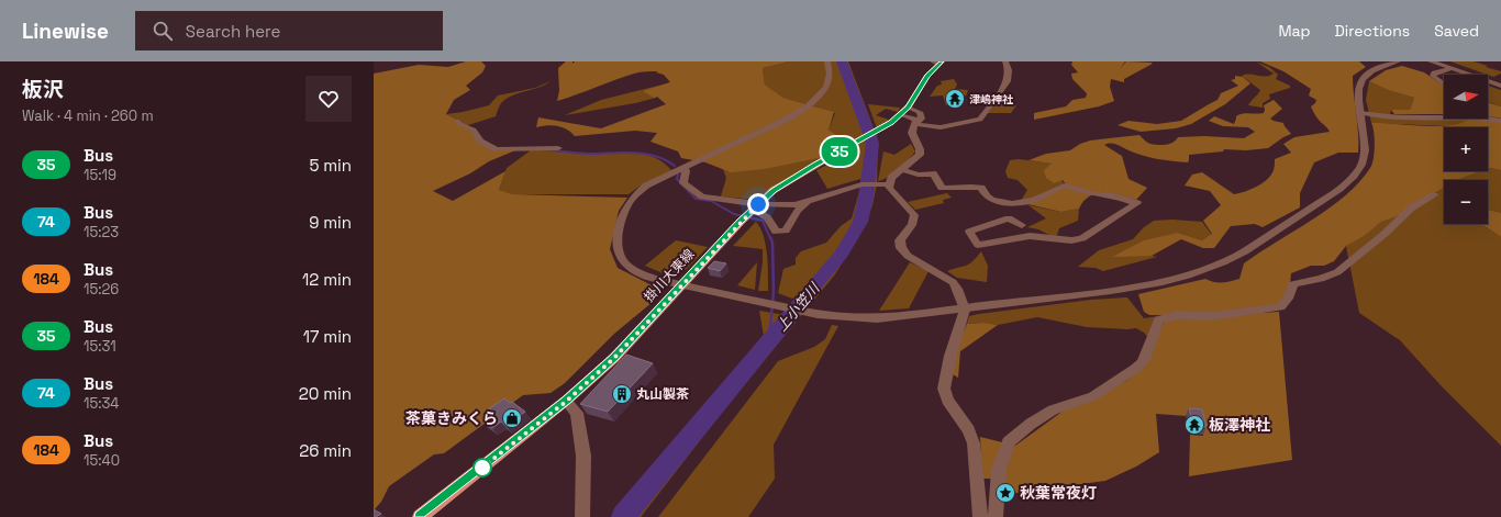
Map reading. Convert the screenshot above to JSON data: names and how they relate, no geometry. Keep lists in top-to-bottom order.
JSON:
{
  "streets": {
    "main road": ["掛川大東線"]
  },
  "water": ["上小笠川"],
  "places": {
    "temple": ["津嶋神社", "板澤神社"],
    "building": ["丸山製茶"],
    "shop": ["茶菓きみくら"],
    "place": ["秋葉常夜灯"]
  },
  "lines": ["bus line 35"],
  "north": "right",
  "page": {
    "header": "Linewise",
    "search": "Search here",
    "nav": ["Map", "Directions", "Saved"],
    "heading": ["板沢", "Walk · 4 min · 260 m"],
    "on_map": "35",
    "map_buttons": ["+", "−"],
    "list": [
      {
        "mark": "35",
        "name": "Bus",
        "note": "15:19",
        "value": "5 min"
      },
      {
        "mark": "74",
        "name": "Bus",
        "note": "15:23",
        "value": "9 min"
      },
      {
        "mark": "184",
        "name": "Bus",
        "note": "15:26",
        "value": "12 min"
      },
      {
        "mark": "35",
        "name": "Bus",
        "note": "15:31",
        "value": "17 min"
      },
      {
        "mark": "74",
        "name": "Bus",
        "note": "15:34",
        "value": "20 min"
      },
      {
        "mark": "184",
        "name": "Bus",
        "note": "15:40",
        "value": "26 min"
      }
    ]
  }
}
